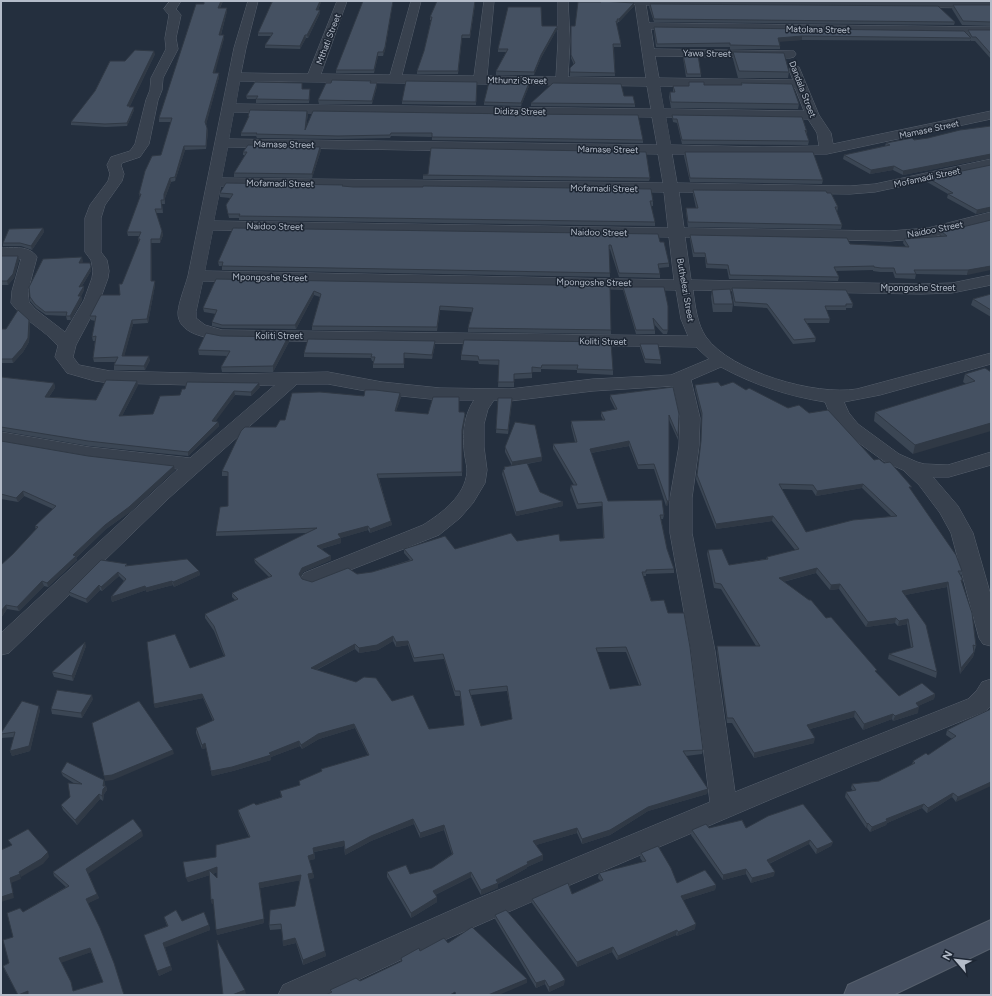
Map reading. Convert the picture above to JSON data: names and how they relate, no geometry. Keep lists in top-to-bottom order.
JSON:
{
  "streets": {
    "street": [
      "Matolana Street",
      "Mthati Street",
      "Yawa Street",
      "Mthunzi Street",
      "Dandala Street",
      "Didiza Street",
      "Mamase Street",
      "Mofamadi Street",
      "Naidoo Street",
      "Mpongoshe Street",
      "Buthelezi Street",
      "Koliti Street"
    ]
  },
  "crossings": [
    ["Matolana Street", "Dandala Street"],
    ["Matolana Street", "Buthelezi Street"],
    ["Mthati Street", "Mthunzi Street"],
    ["Yawa Street", "Dandala Street"],
    ["Yawa Street", "Buthelezi Street"],
    ["Mthunzi Street", "Dandala Street"],
    ["Mthunzi Street", "Buthelezi Street"],
    ["Mthunzi Street", "Koliti Street"],
    ["Dandala Street", "Didiza Street"],
    ["Dandala Street", "Mamase Street"],
    ["Didiza Street", "Buthelezi Street"],
    ["Didiza Street", "Koliti Street"],
    ["Mamase Street", "Buthelezi Street"],
    ["Mamase Street", "Koliti Street"],
    ["Mofamadi Street", "Buthelezi Street"],
    ["Mofamadi Street", "Koliti Street"],
    ["Naidoo Street", "Buthelezi Street"],
    ["Naidoo Street", "Koliti Street"],
    ["Mpongoshe Street", "Buthelezi Street"],
    ["Mpongoshe Street", "Koliti Street"],
    ["Buthelezi Street", "Koliti Street"]
  ],
  "north": "top left"
}
